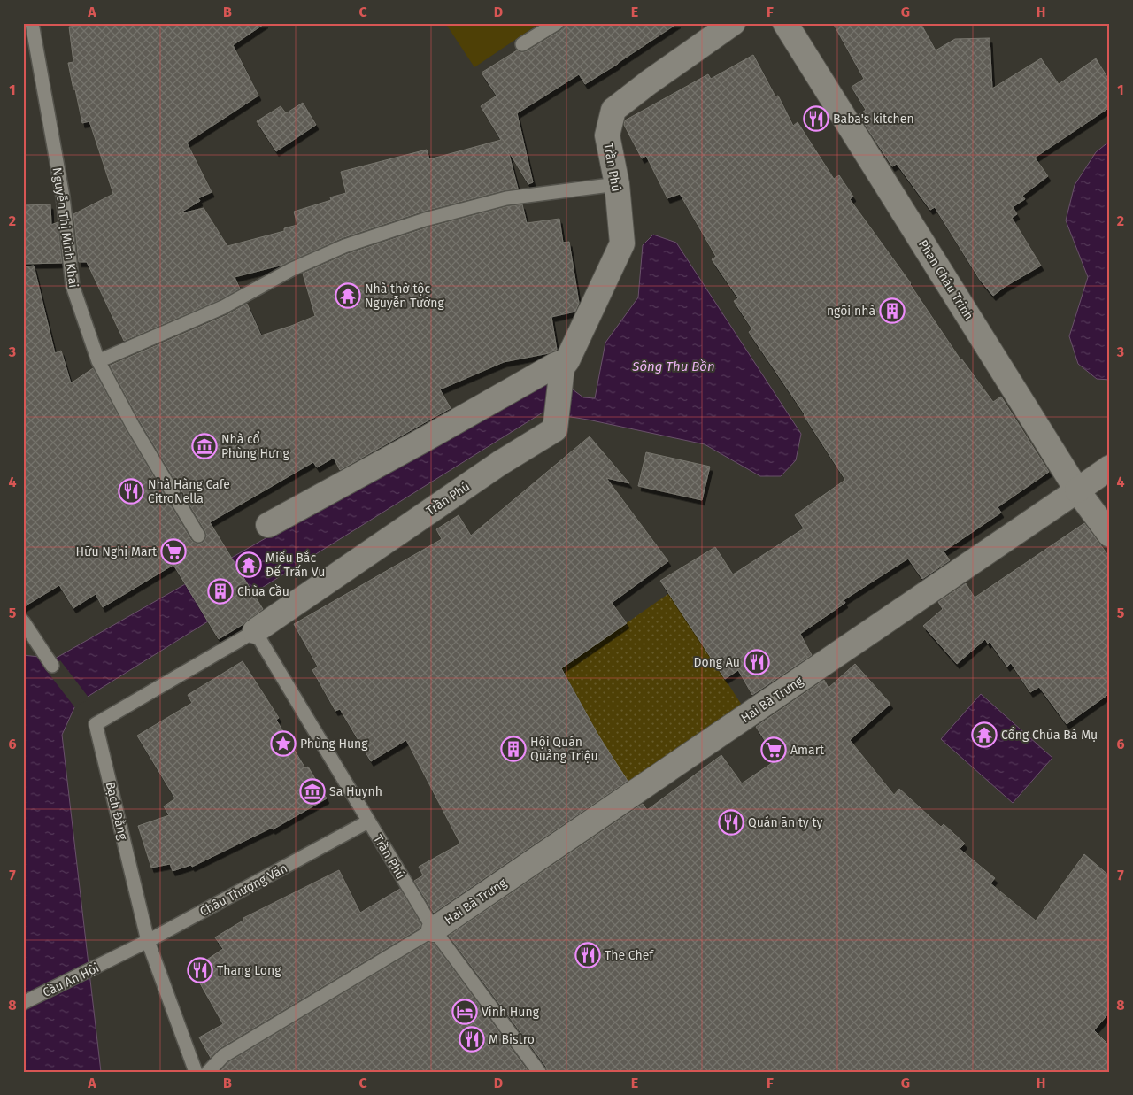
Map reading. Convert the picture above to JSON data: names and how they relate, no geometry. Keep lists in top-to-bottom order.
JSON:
{
  "streets": {
    "street": ["Trần Phú", "Phan Châu Trinh", "Hai Bà Trưng"],
    "lane": [
      "Nguyễn Thị Minh Khai",
      "Bạch Đằng",
      "Châu Thượng Văn",
      "Cầu An Hội"
    ]
  },
  "crossings": [
    ["Trần Phú", "Hai Bà Trưng"],
    ["Trần Phú", "Bạch Đằng"],
    ["Trần Phú", "Châu Thượng Văn"],
    ["Phan Châu Trinh", "Hai Bà Trưng"],
    ["Bạch Đằng", "Châu Thượng Văn"],
    ["Châu Thượng Văn", "Cầu An Hội"]
  ],
  "water": ["Sông Thu Bồn"],
  "places": {
    "restaurant": [
      "Baba's kitchen",
      "Nhà Hàng Cafe CitroNella",
      "Dong Au",
      "Quán ān ty ty",
      "The Chef",
      "Thang Long",
      "M Bistro"
    ],
    "temple": ["Nhà thờ tộc Nguyễn Tường", "Miếu Bắc Đế Trấn Vũ", "Cổng Chùa Bà Mụ"],
    "building": ["ngôi nhà", "Chùa Cầu", "Hội Quán Quảng Triệu"],
    "museum": ["Nhà cổ Phùng Hưng", "Sa Huynh"],
    "supermarket": ["Hữu Nghị Mart", "Amart"],
    "place": ["Phùng Hung"],
    "hotel": ["Vinh Hung"]
  },
  "grid": {
    "columns": [
      "A",
      "B",
      "C",
      "D",
      "E",
      "F",
      "G",
      "H"
    ],
    "rows": [
      "1",
      "2",
      "3",
      "4",
      "5",
      "6",
      "7",
      "8"
    ]
  }
}
